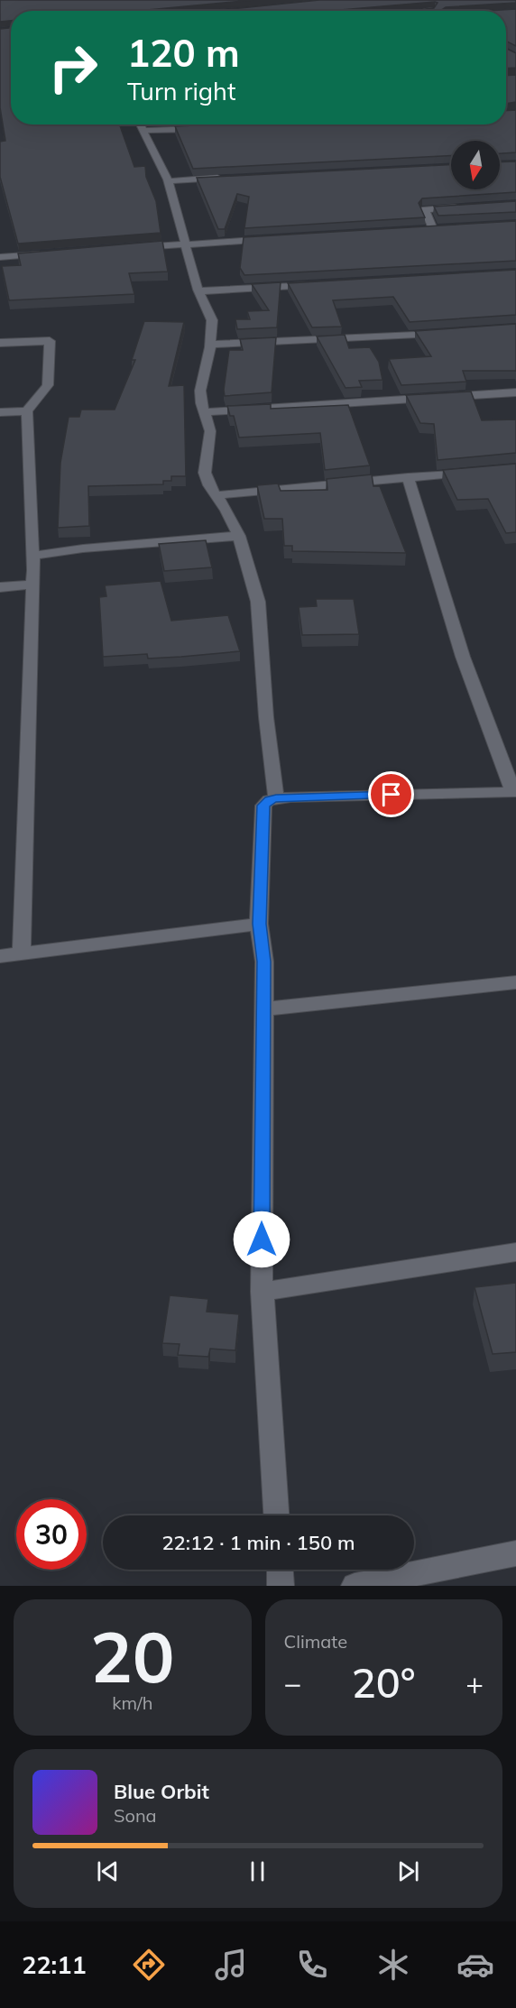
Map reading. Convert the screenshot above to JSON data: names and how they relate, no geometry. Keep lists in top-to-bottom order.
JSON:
{
  "north": "bottom",
  "page": {
    "turn": ["120 m", "Turn right"],
    "limit": "30",
    "trip": "22:12 · 1 min · 150 m",
    "tile": [
      ["20", "km/h"],
      "Climate"
    ],
    "heat": ["−", "20°", "+"],
    "song": ["Blue Orbit", "Sona"],
    "tabs": "22:11"
  }
}
